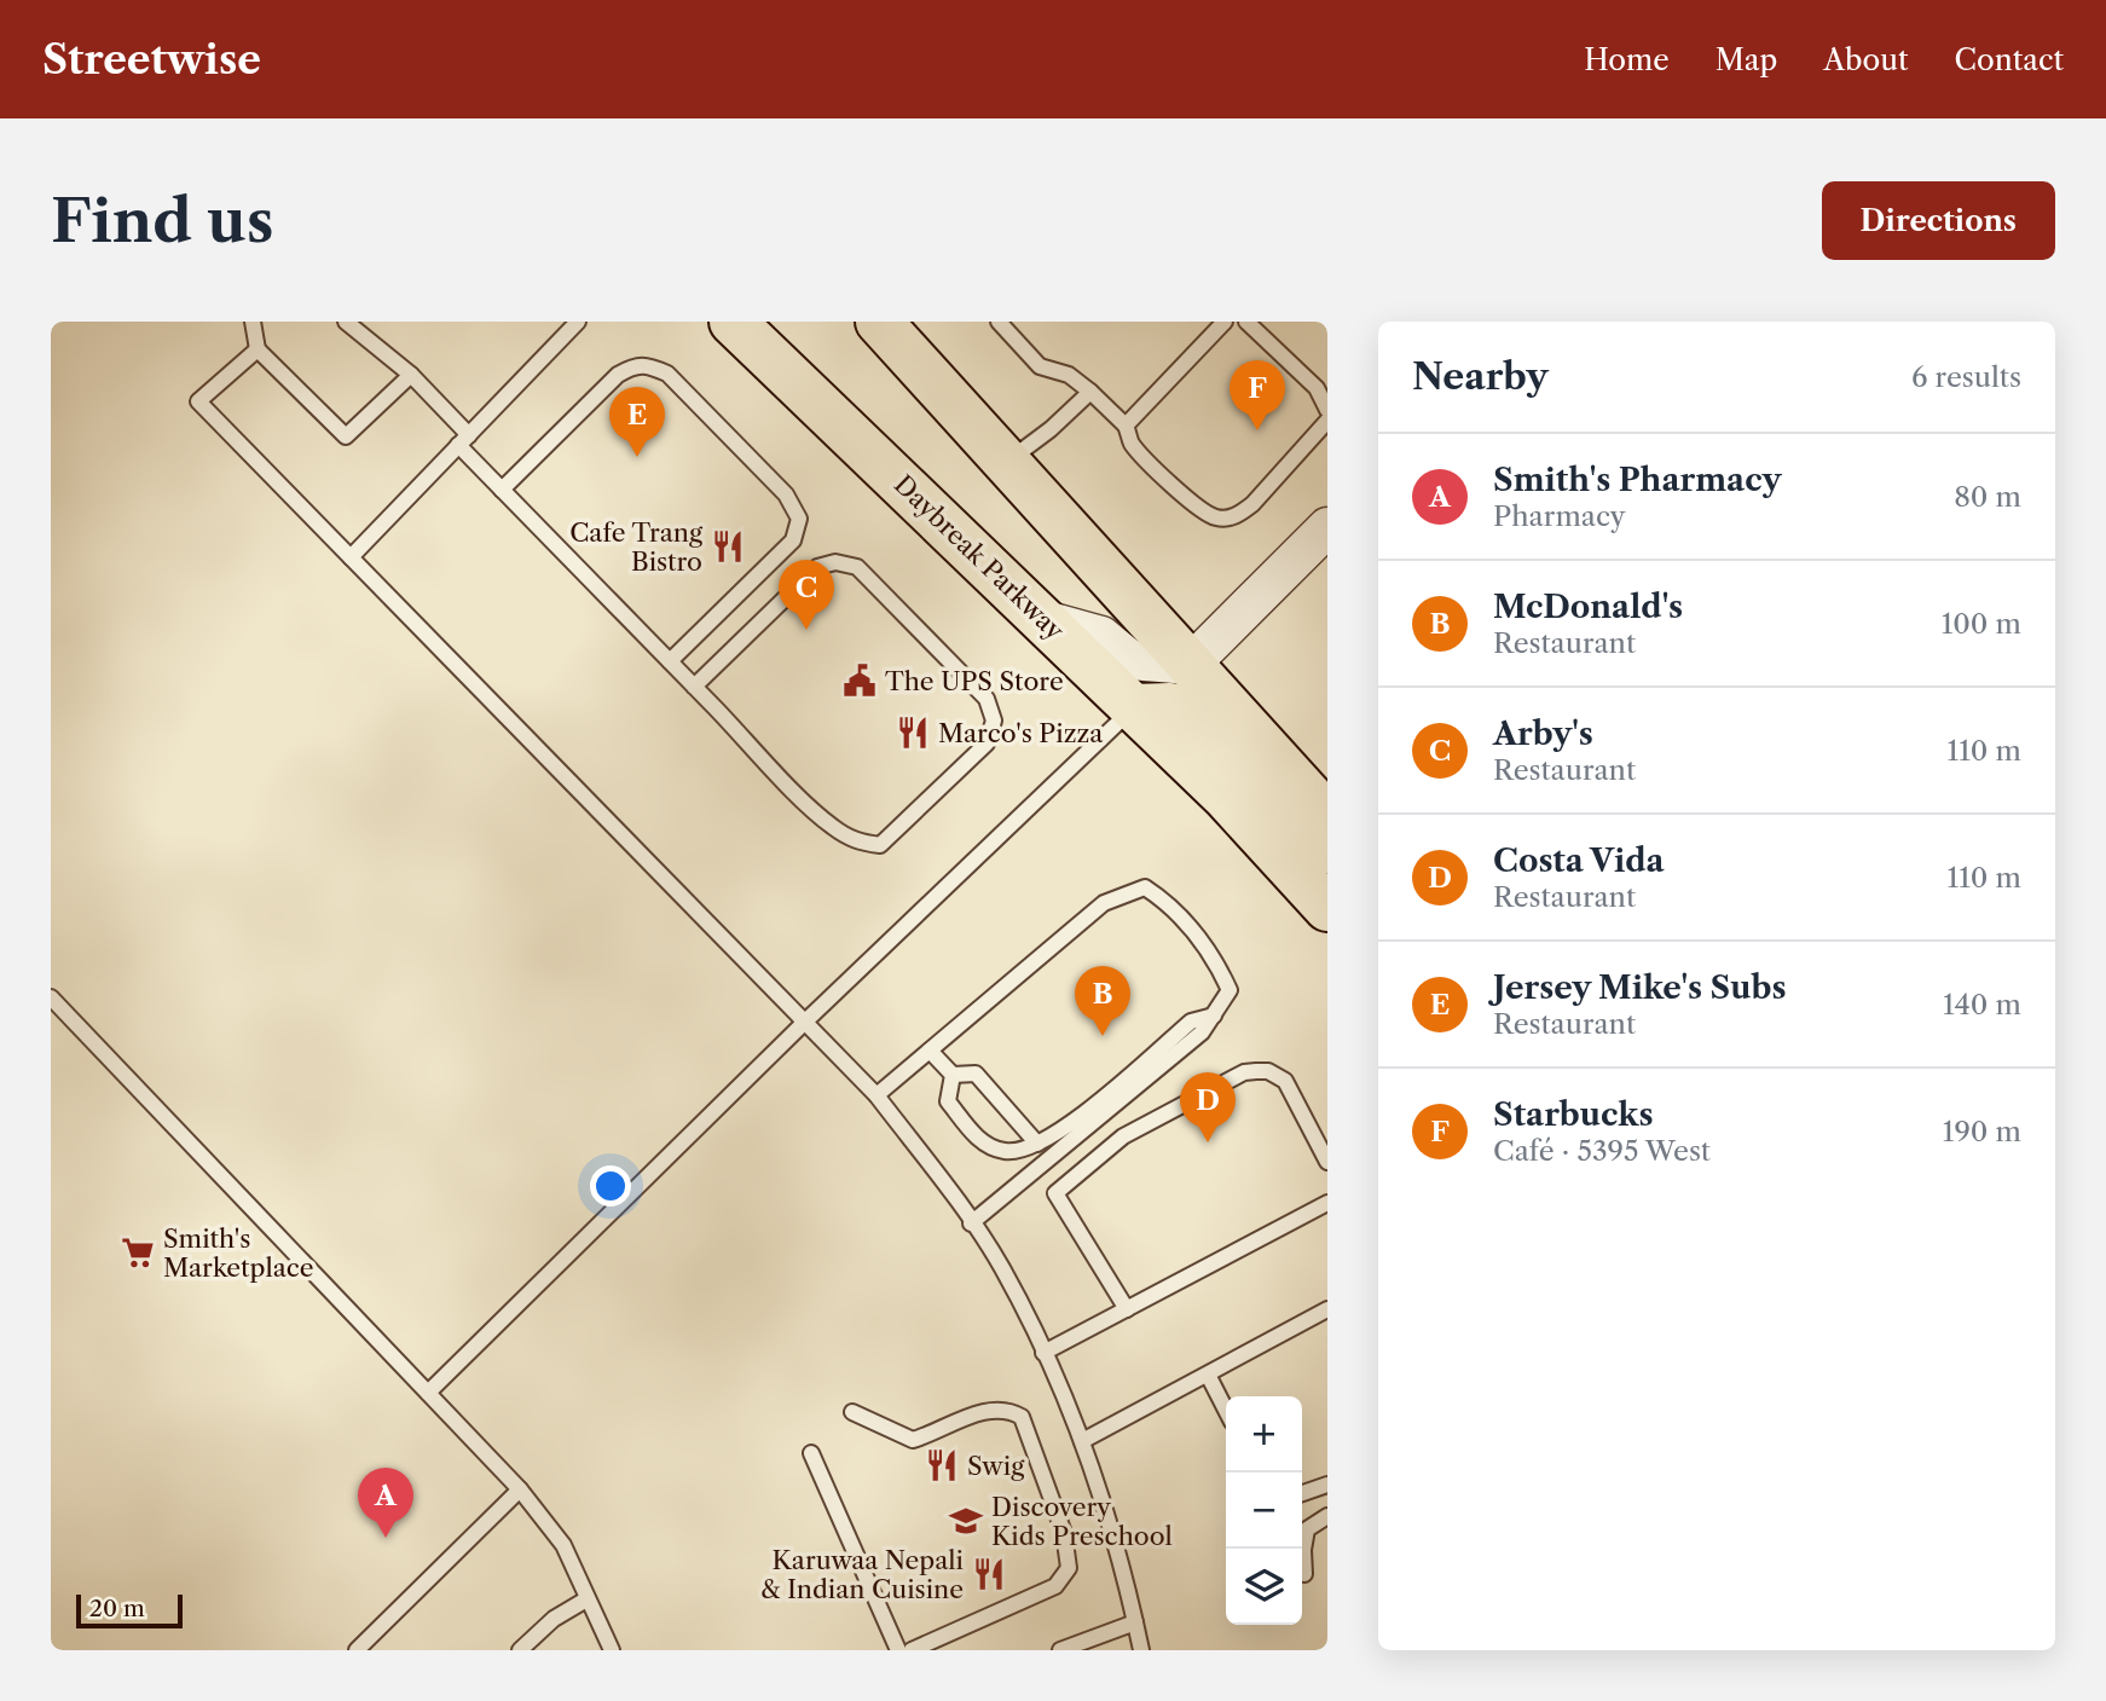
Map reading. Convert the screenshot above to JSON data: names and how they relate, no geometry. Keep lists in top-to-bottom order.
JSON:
{
  "streets": {
    "main road": ["Daybreak Parkway"]
  },
  "places": {
    "restaurant": [
      "Cafe Trang Bistro",
      "Marco's Pizza",
      "Swig",
      "Karuwaa Nepali & Indian Cuisine"
    ],
    "public building": ["The UPS Store"],
    "supermarket": ["Smith's Marketplace"],
    "school or university": ["Discovery Kids Preschool"]
  },
  "scale_bar": "20 m",
  "page": {
    "header": "Streetwise",
    "nav": [
      "Home",
      "Map",
      "About",
      "Contact"
    ],
    "buttons": "Directions",
    "title": "Find us",
    "heading": ["Nearby", "6 results"],
    "pins": [
      "F",
      "E",
      "C",
      "B",
      "D",
      "A"
    ],
    "list": [
      {
        "mark": "A",
        "name": "Smith's Pharmacy",
        "note": "Pharmacy",
        "value": "80 m"
      },
      {
        "mark": "B",
        "name": "McDonald's",
        "note": "Restaurant",
        "value": "100 m"
      },
      {
        "mark": "C",
        "name": "Arby's",
        "note": "Restaurant",
        "value": "110 m"
      },
      {
        "mark": "D",
        "name": "Costa Vida",
        "note": "Restaurant",
        "value": "110 m"
      },
      {
        "mark": "E",
        "name": "Jersey Mike's Subs",
        "note": "Restaurant",
        "value": "140 m"
      },
      {
        "mark": "F",
        "name": "Starbucks",
        "note": "Café · 5395 West",
        "value": "190 m"
      }
    ],
    "map_buttons": ["+", "−"],
    "scale": "20 m"
  }
}
